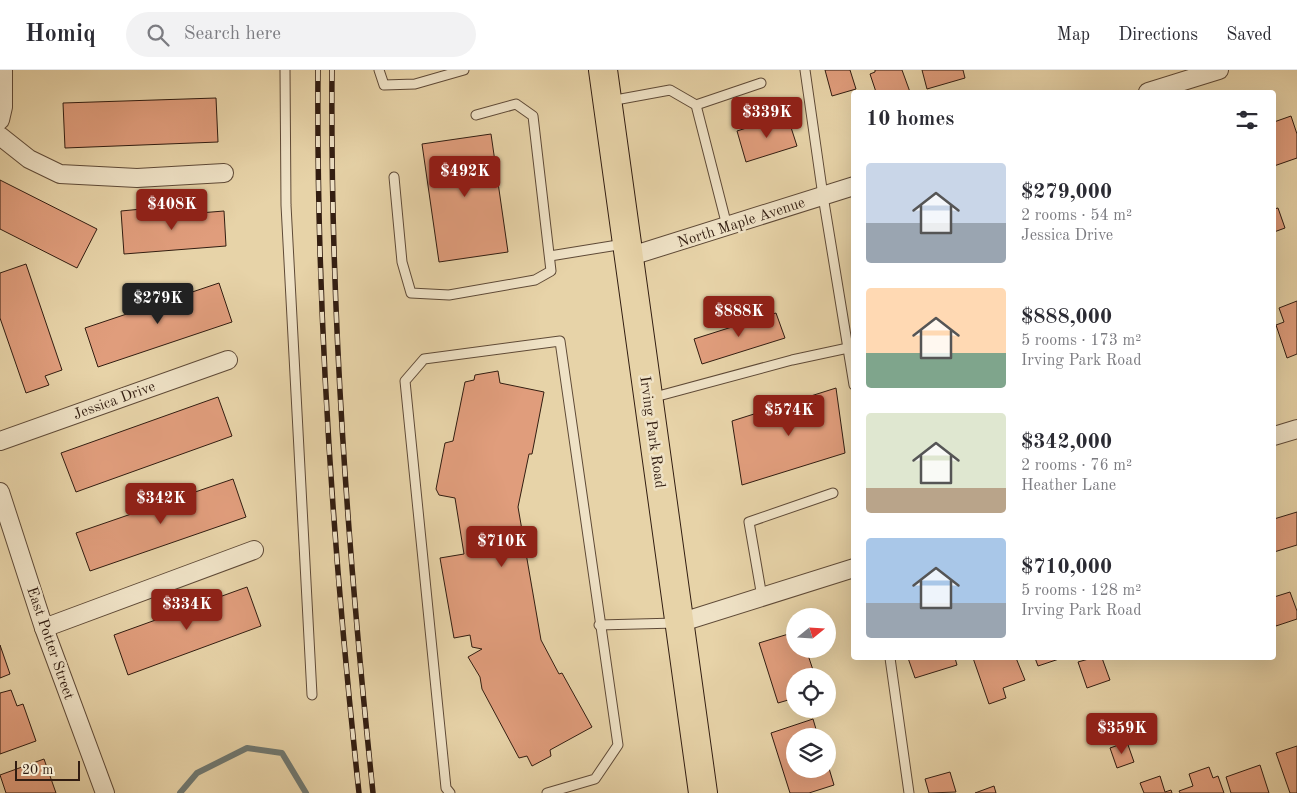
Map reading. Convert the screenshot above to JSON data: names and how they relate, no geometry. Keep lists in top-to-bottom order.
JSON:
{
  "streets": {
    "main road": ["Irving Park Road"],
    "street": ["North Maple Avenue", "Jessica Drive", "East Potter Street"]
  },
  "crossings": [
    ["North Maple Avenue", "Irving Park Road"]
  ],
  "scale_bar": "20 m",
  "north": "right",
  "page": {
    "header": "Homiq",
    "search": "Search here",
    "nav": ["Map", "Directions", "Saved"],
    "heading": "10 homes",
    "price": [
      "$339K",
      "$492K",
      "$408K",
      "$279K",
      "$888K",
      "$574K",
      "$342K",
      "$710K",
      "$334K",
      "$359K"
    ],
    "list": [
      {
        "name": "$279,000",
        "note": "2 rooms · 54 m² · Jessica Drive"
      },
      {
        "name": "$888,000",
        "note": "5 rooms · 173 m² · Irving Park Road"
      },
      {
        "name": "$342,000",
        "note": "2 rooms · 76 m² · Heather Lane"
      },
      {
        "name": "$710,000",
        "note": "5 rooms · 128 m² · Irving Park Road"
      }
    ],
    "scale": "20 m"
  }
}
